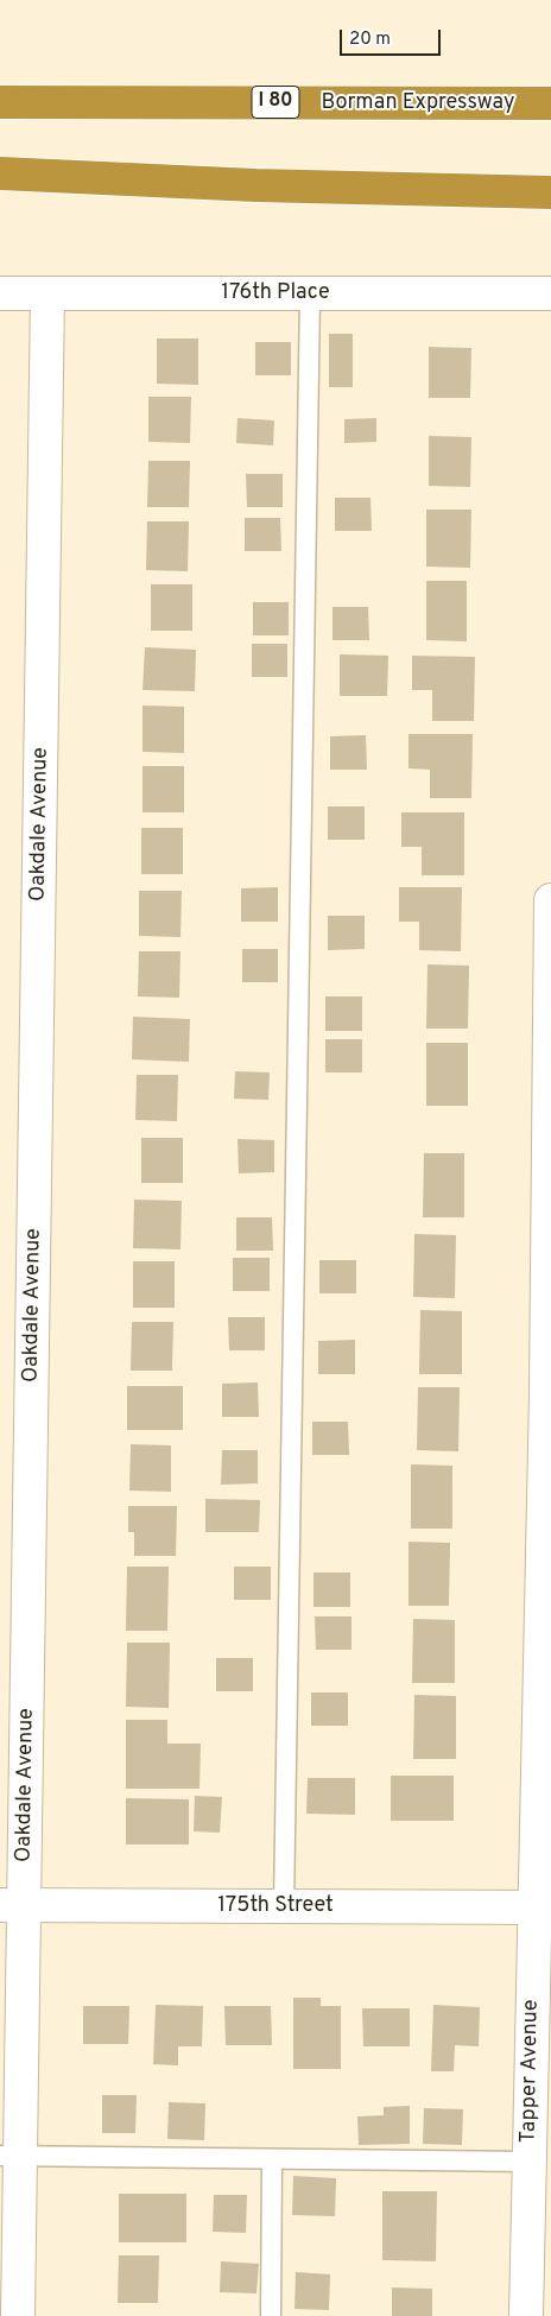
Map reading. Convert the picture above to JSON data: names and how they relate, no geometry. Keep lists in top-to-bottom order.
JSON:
{
  "streets": {
    "highway": ["I 80", "Borman Expressway"],
    "street": [
      "176th Place",
      "Oakdale Avenue",
      "175th Street",
      "Tapper Avenue"
    ]
  },
  "crossings": [
    ["176th Place", "Oakdale Avenue"],
    ["Oakdale Avenue", "175th Street"],
    ["175th Street", "Tapper Avenue"]
  ],
  "scale_bar": "20 m"
}
